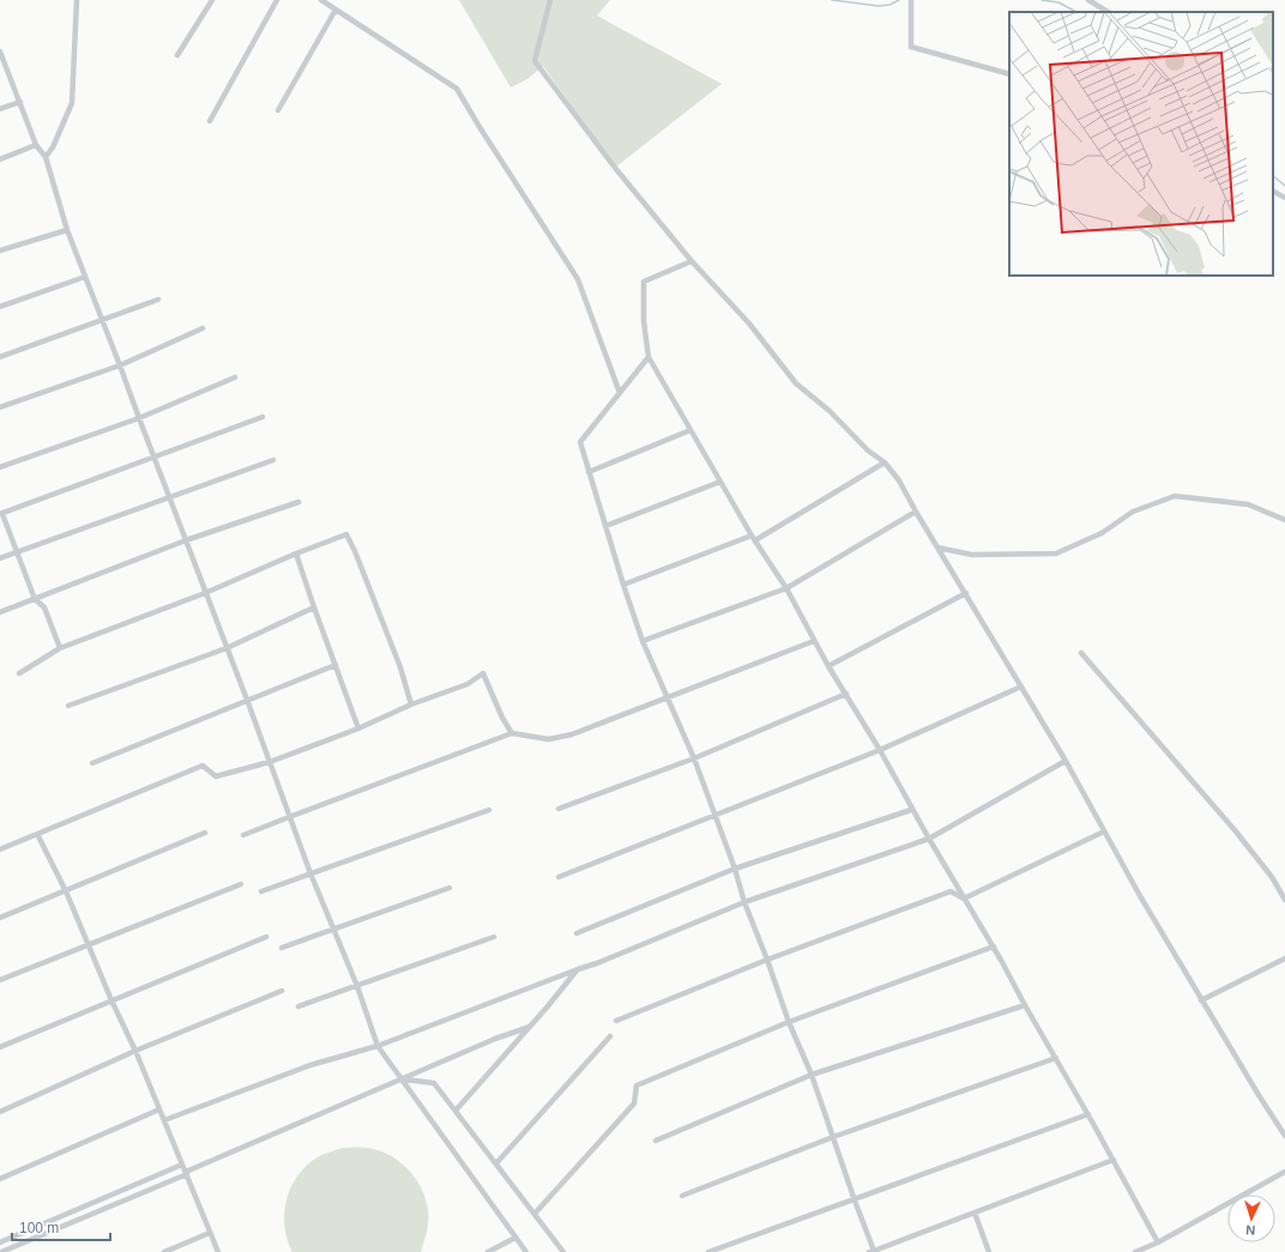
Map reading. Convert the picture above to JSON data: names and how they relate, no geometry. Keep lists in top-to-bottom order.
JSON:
{
  "scale_bar": "100 m",
  "north": "bottom"
}
